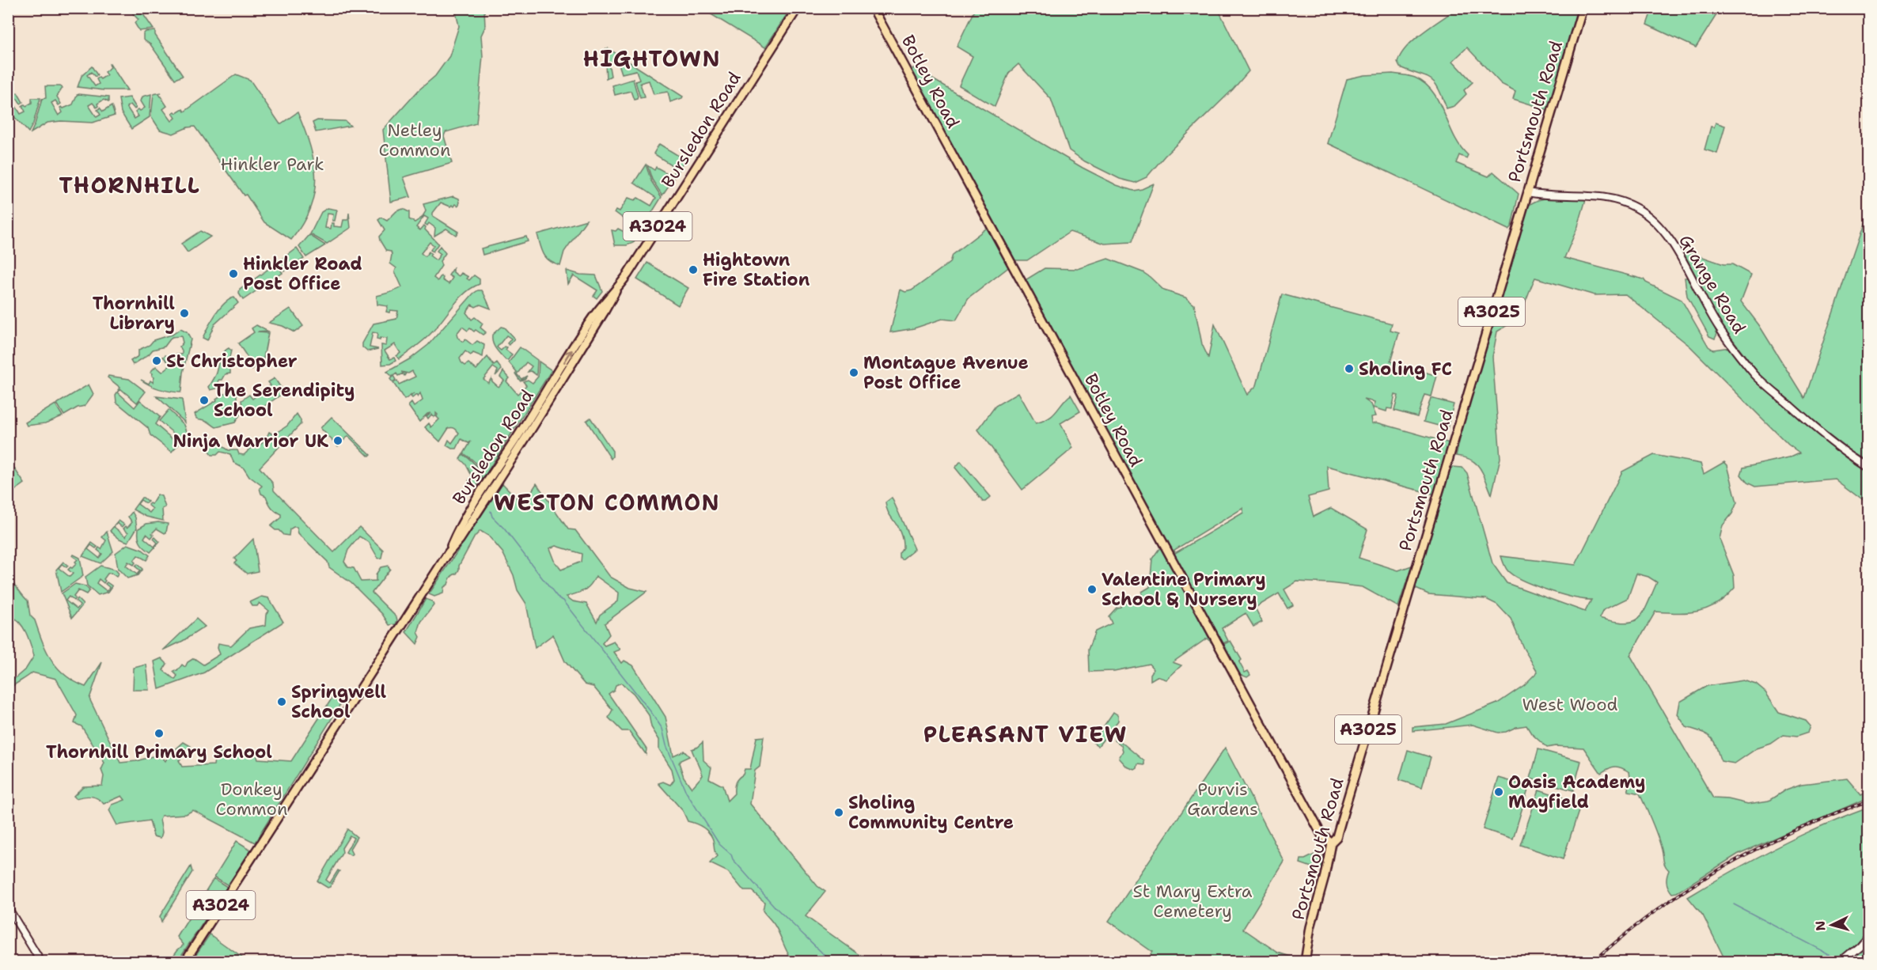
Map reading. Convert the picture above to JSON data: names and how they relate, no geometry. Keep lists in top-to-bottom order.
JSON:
{
  "streets": {
    "main road": [
      "Botley Road",
      "Portsmouth Road",
      "Bursledon Road",
      "A3024",
      "A3025"
    ],
    "street": ["Grange Road"]
  },
  "crossings": [
    ["Botley Road", "Portsmouth Road"],
    ["Portsmouth Road", "Grange Road"]
  ],
  "districts": [
    "HIGHTOWN",
    "THORNHILL",
    "WESTON COMMON",
    "PLEASANT VIEW"
  ],
  "parks": [
    "Netley Common",
    "Hinkler Park",
    "West Wood",
    "Donkey Common",
    "Purvis Gardens",
    "St Mary Extra Cemetery"
  ],
  "places": [
    "Hightown Fire Station",
    "Hinkler Road Post Office",
    "Thornhill Library",
    "St Christopher",
    "Sholing FC",
    "Montague Avenue Post Office",
    "The Serendipity School",
    "Ninja Warrior UK",
    "Valentine Primary School & Nursery",
    "Springwell School",
    "Thornhill Primary School",
    "Oasis Academy Mayfield",
    "Sholing Community Centre"
  ],
  "north": "left"
}
